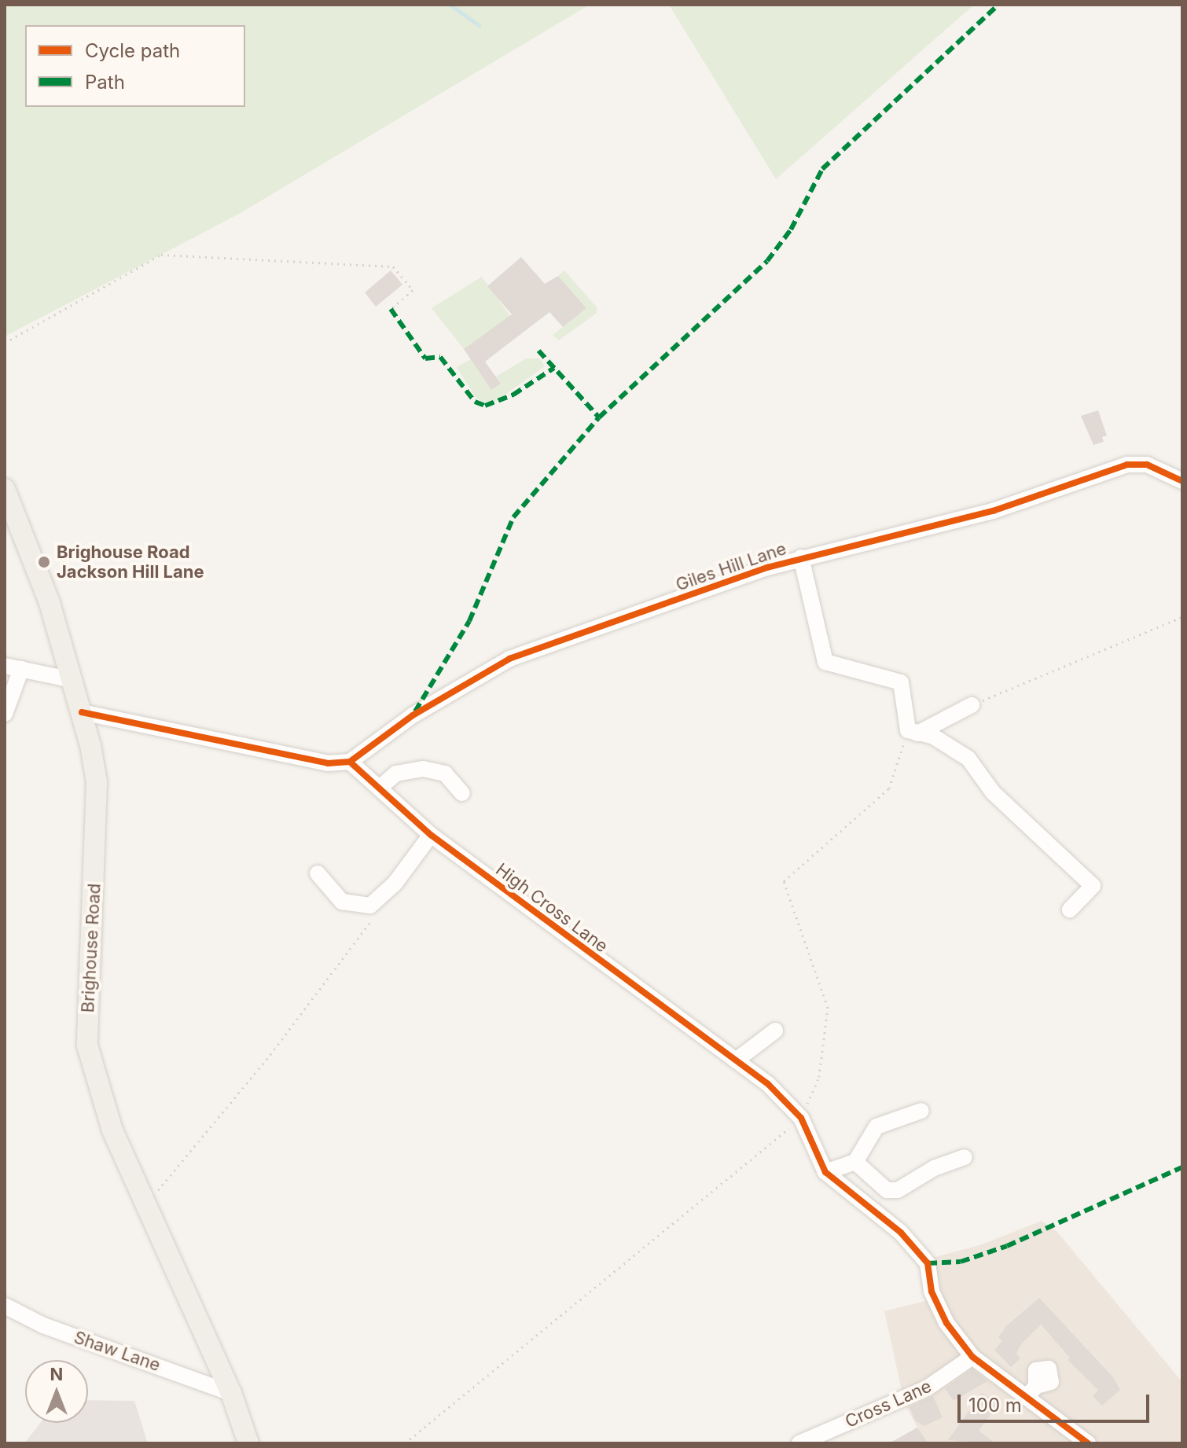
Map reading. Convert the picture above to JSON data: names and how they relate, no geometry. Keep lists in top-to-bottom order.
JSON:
{
  "streets": {
    "main road": ["Brighouse Road"],
    "street": [
      "Giles Hill Lane",
      "High Cross Lane",
      "Shaw Lane",
      "Cross Lane"
    ]
  },
  "crossings": [
    ["Giles Hill Lane", "High Cross Lane"],
    ["High Cross Lane", "Cross Lane"],
    ["Brighouse Road", "Shaw Lane"]
  ],
  "places": ["Brighouse Road Jackson Hill Lane"],
  "legend": ["Cycle path", "Path"],
  "scale_bar": "100 m",
  "north": "top"
}
